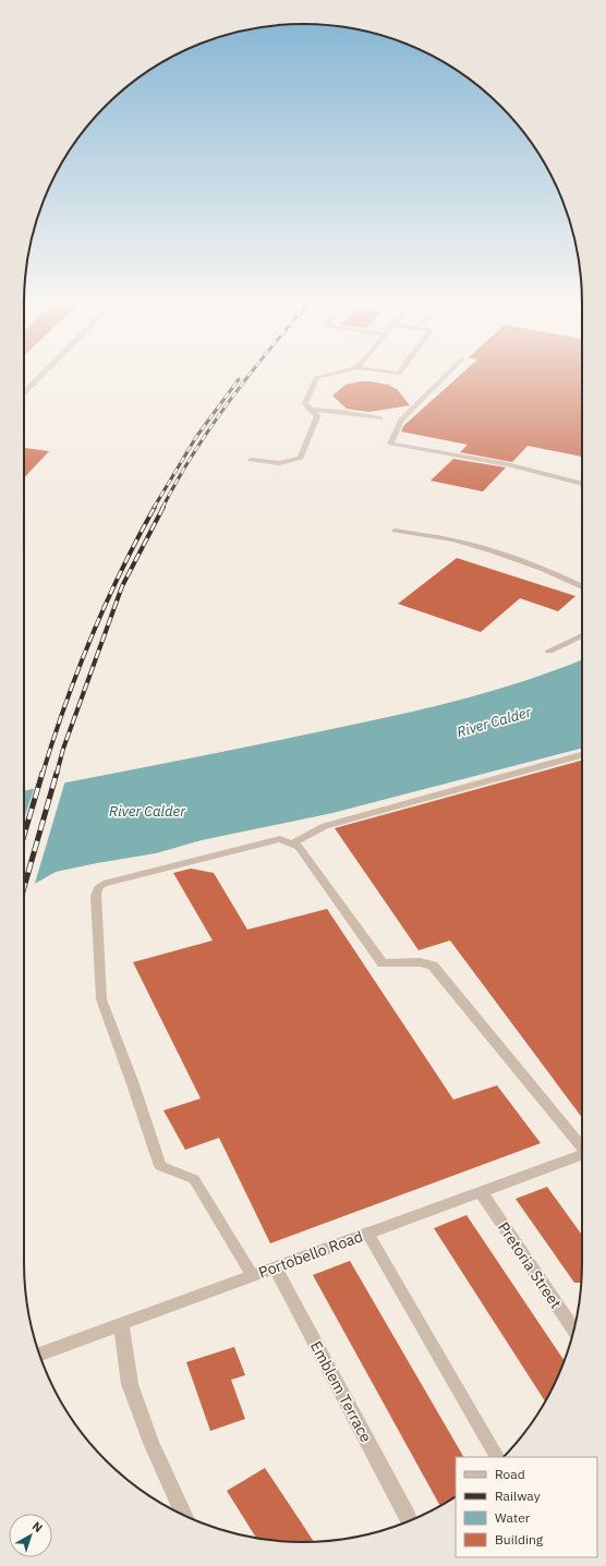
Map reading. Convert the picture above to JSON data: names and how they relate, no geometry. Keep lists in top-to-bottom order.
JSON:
{
  "streets": {
    "street": ["Portobello Road", "Pretoria Street", "Emblem Terrace"]
  },
  "crossings": [
    ["Portobello Road", "Pretoria Street"],
    ["Portobello Road", "Emblem Terrace"]
  ],
  "water": ["River Calder"],
  "legend": [
    "Road",
    "Railway",
    "Water",
    "Building"
  ],
  "north": "top right"
}
